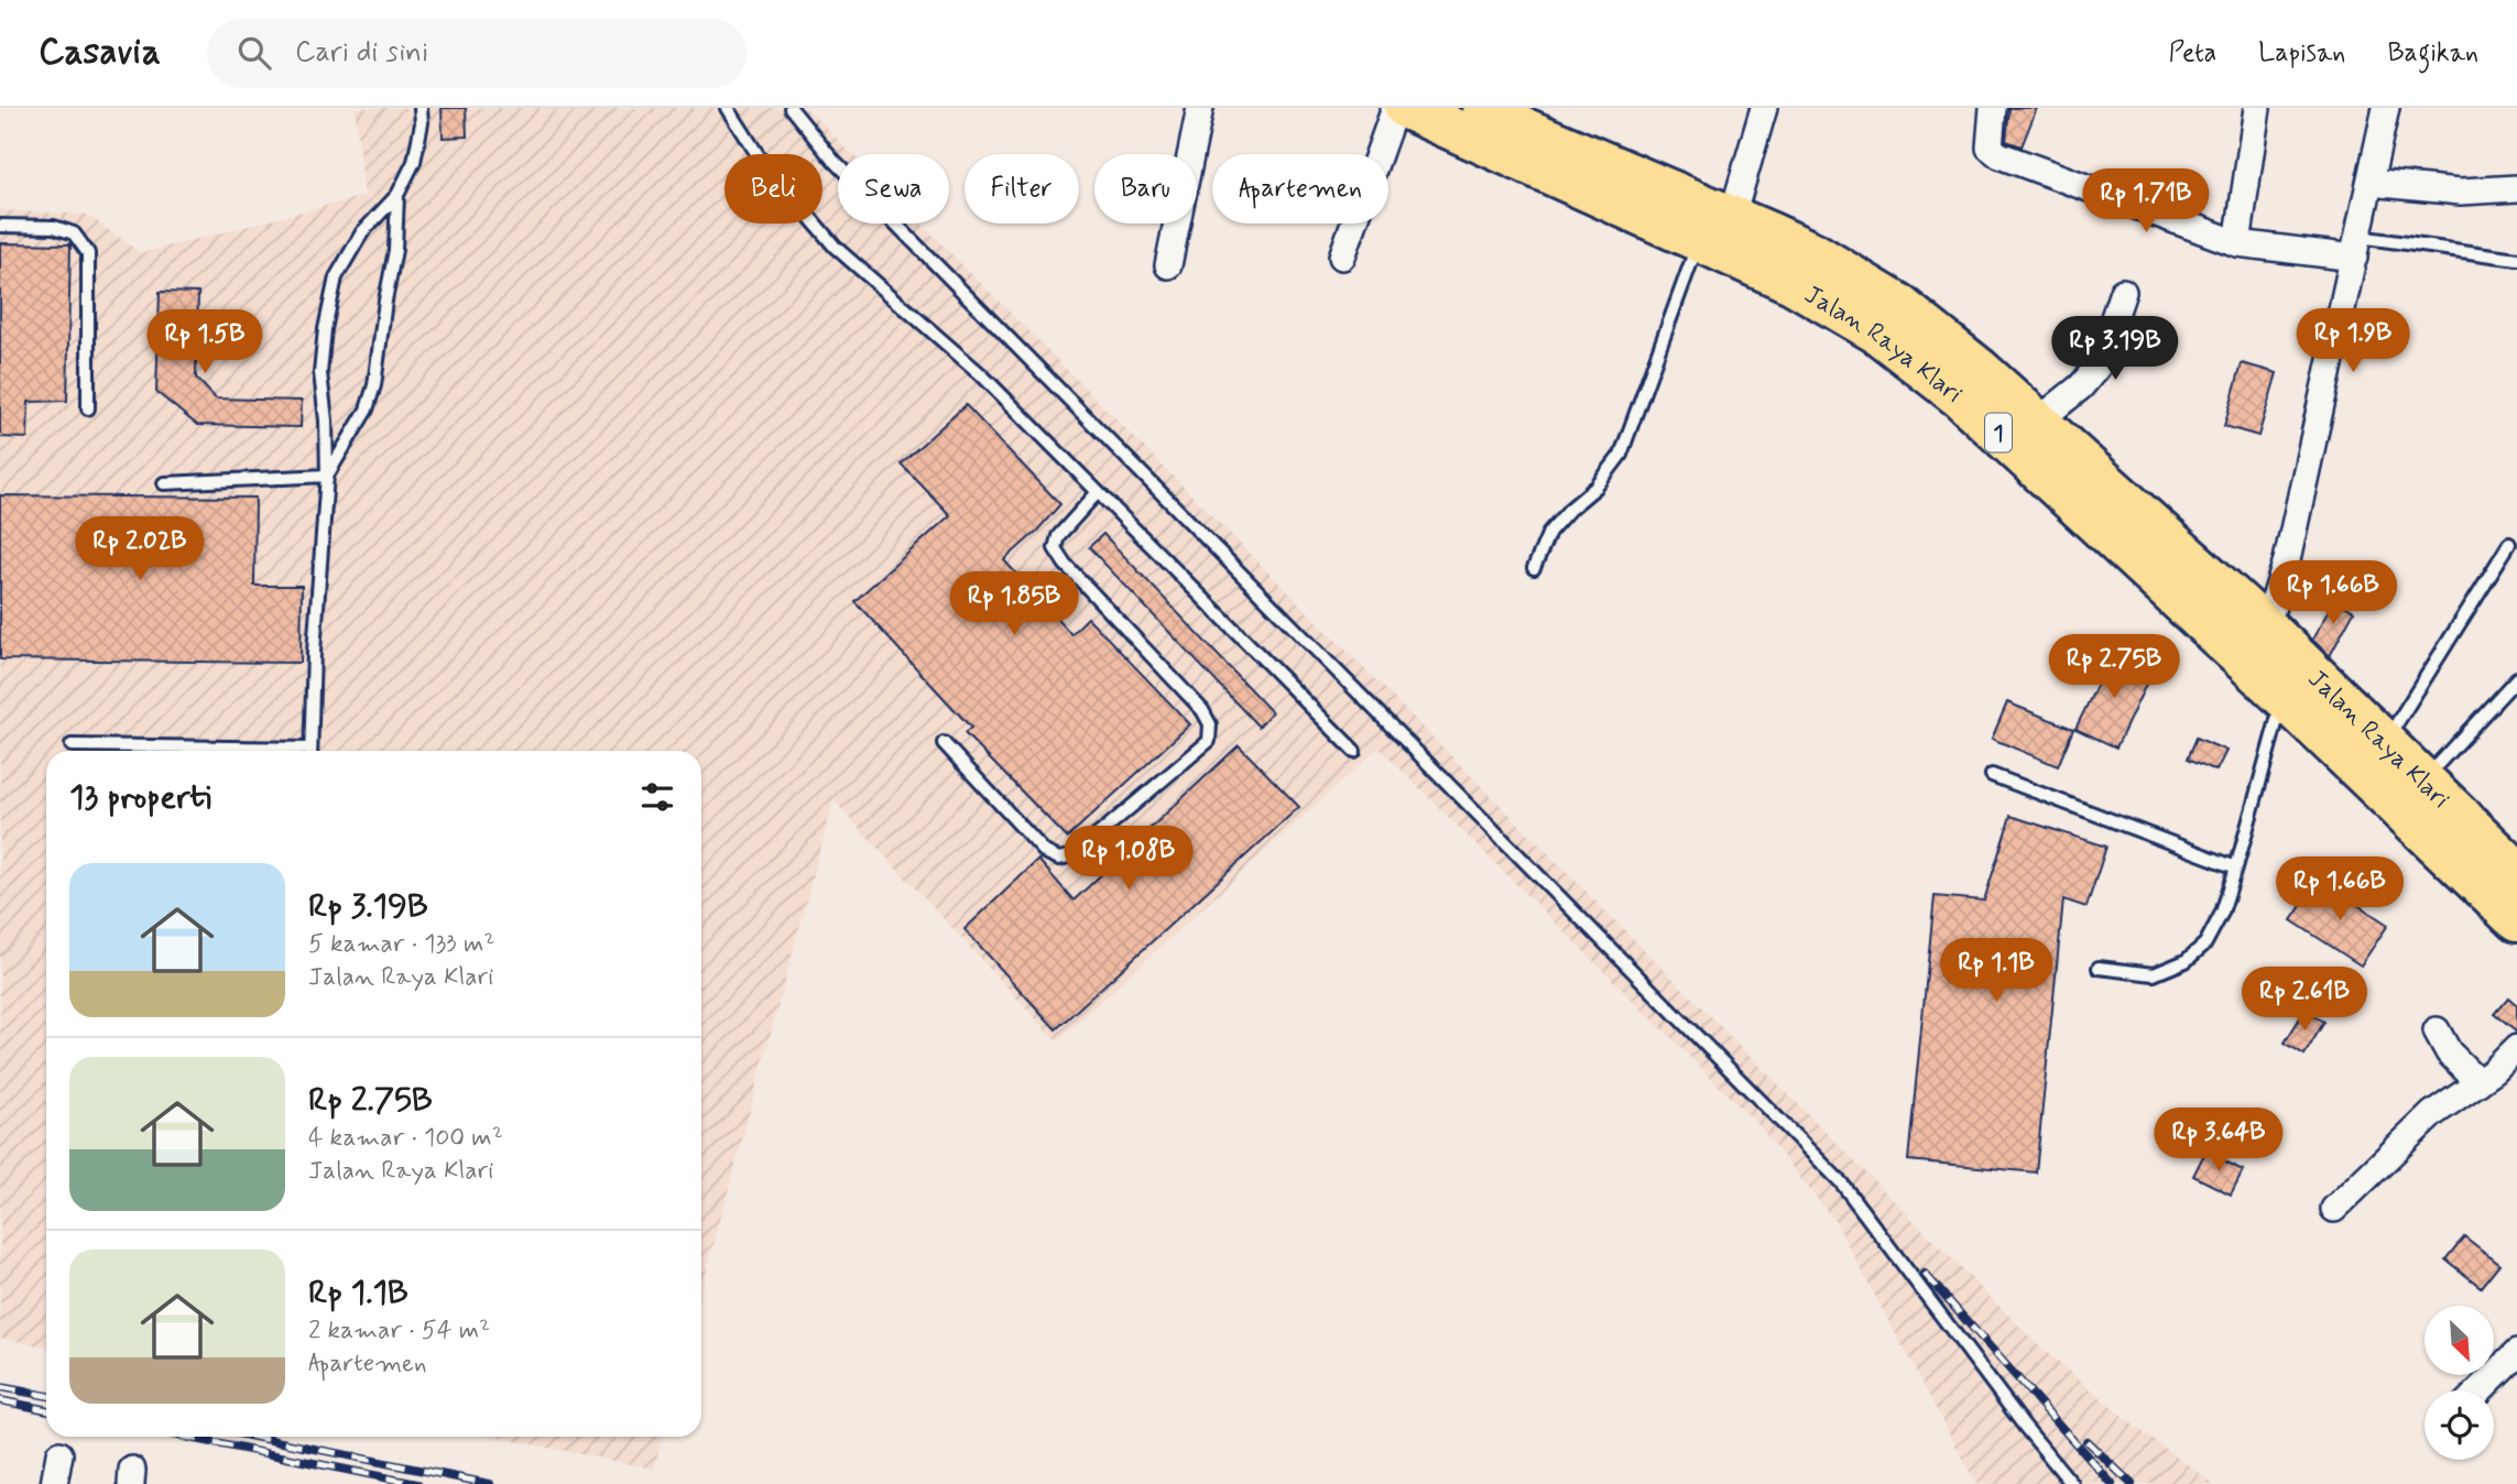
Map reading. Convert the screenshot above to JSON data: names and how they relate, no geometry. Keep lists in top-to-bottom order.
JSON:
{
  "streets": {
    "highway": ["Jalan Raya Klari", "1"]
  },
  "north": "bottom right",
  "page": {
    "header": "Casavia",
    "search": "Cari di sini",
    "nav": ["Peta", "Lapisan", "Bagikan"],
    "chip": [
      "Beli",
      "Sewa",
      "Filter",
      "Baru",
      "Apartemen"
    ],
    "price": [
      "Rp 1.71B",
      "Rp 1.9B",
      "Rp 1.5B",
      "Rp 3.19B",
      "Rp 2.02B",
      "Rp 1.66B",
      "Rp 1.85B",
      "Rp 2.75B",
      "Rp 1.08B",
      "Rp 1.66B",
      "Rp 1.1B",
      "Rp 2.61B",
      "Rp 3.64B"
    ],
    "heading": "13 properti",
    "list": [
      {
        "name": "Rp 3.19B",
        "note": "5 kamar · 133 m² · Jalan Raya Klari"
      },
      {
        "name": "Rp 2.75B",
        "note": "4 kamar · 100 m² · Jalan Raya Klari"
      },
      {
        "name": "Rp 1.1B",
        "note": "2 kamar · 54 m² · Apartemen"
      }
    ]
  }
}
